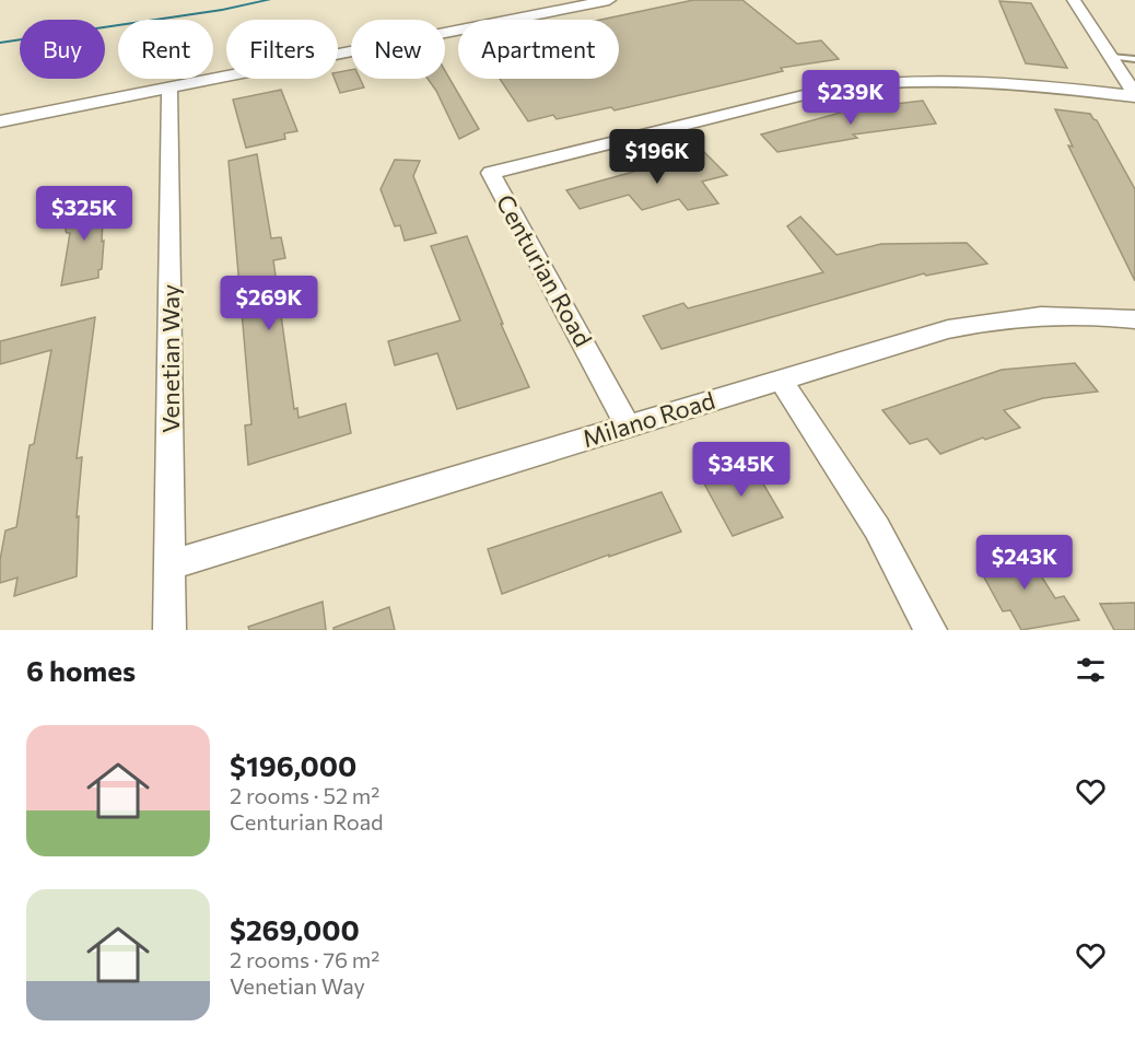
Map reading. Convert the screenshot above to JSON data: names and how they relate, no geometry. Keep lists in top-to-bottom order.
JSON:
{
  "streets": {
    "street": ["Centurian Road", "Venetian Way", "Milano Road"]
  },
  "crossings": [
    ["Centurian Road", "Milano Road"],
    ["Venetian Way", "Milano Road"]
  ],
  "page": {
    "chip": [
      "Buy",
      "Rent",
      "Filters",
      "New",
      "Apartment"
    ],
    "price": [
      "$239K",
      "$196K",
      "$325K",
      "$269K",
      "$345K",
      "$243K"
    ],
    "heading": "6 homes",
    "list": [
      {
        "name": "$196,000",
        "note": "2 rooms · 52 m² · Centurian Road"
      },
      {
        "name": "$269,000",
        "note": "2 rooms · 76 m² · Venetian Way"
      }
    ]
  }
}
